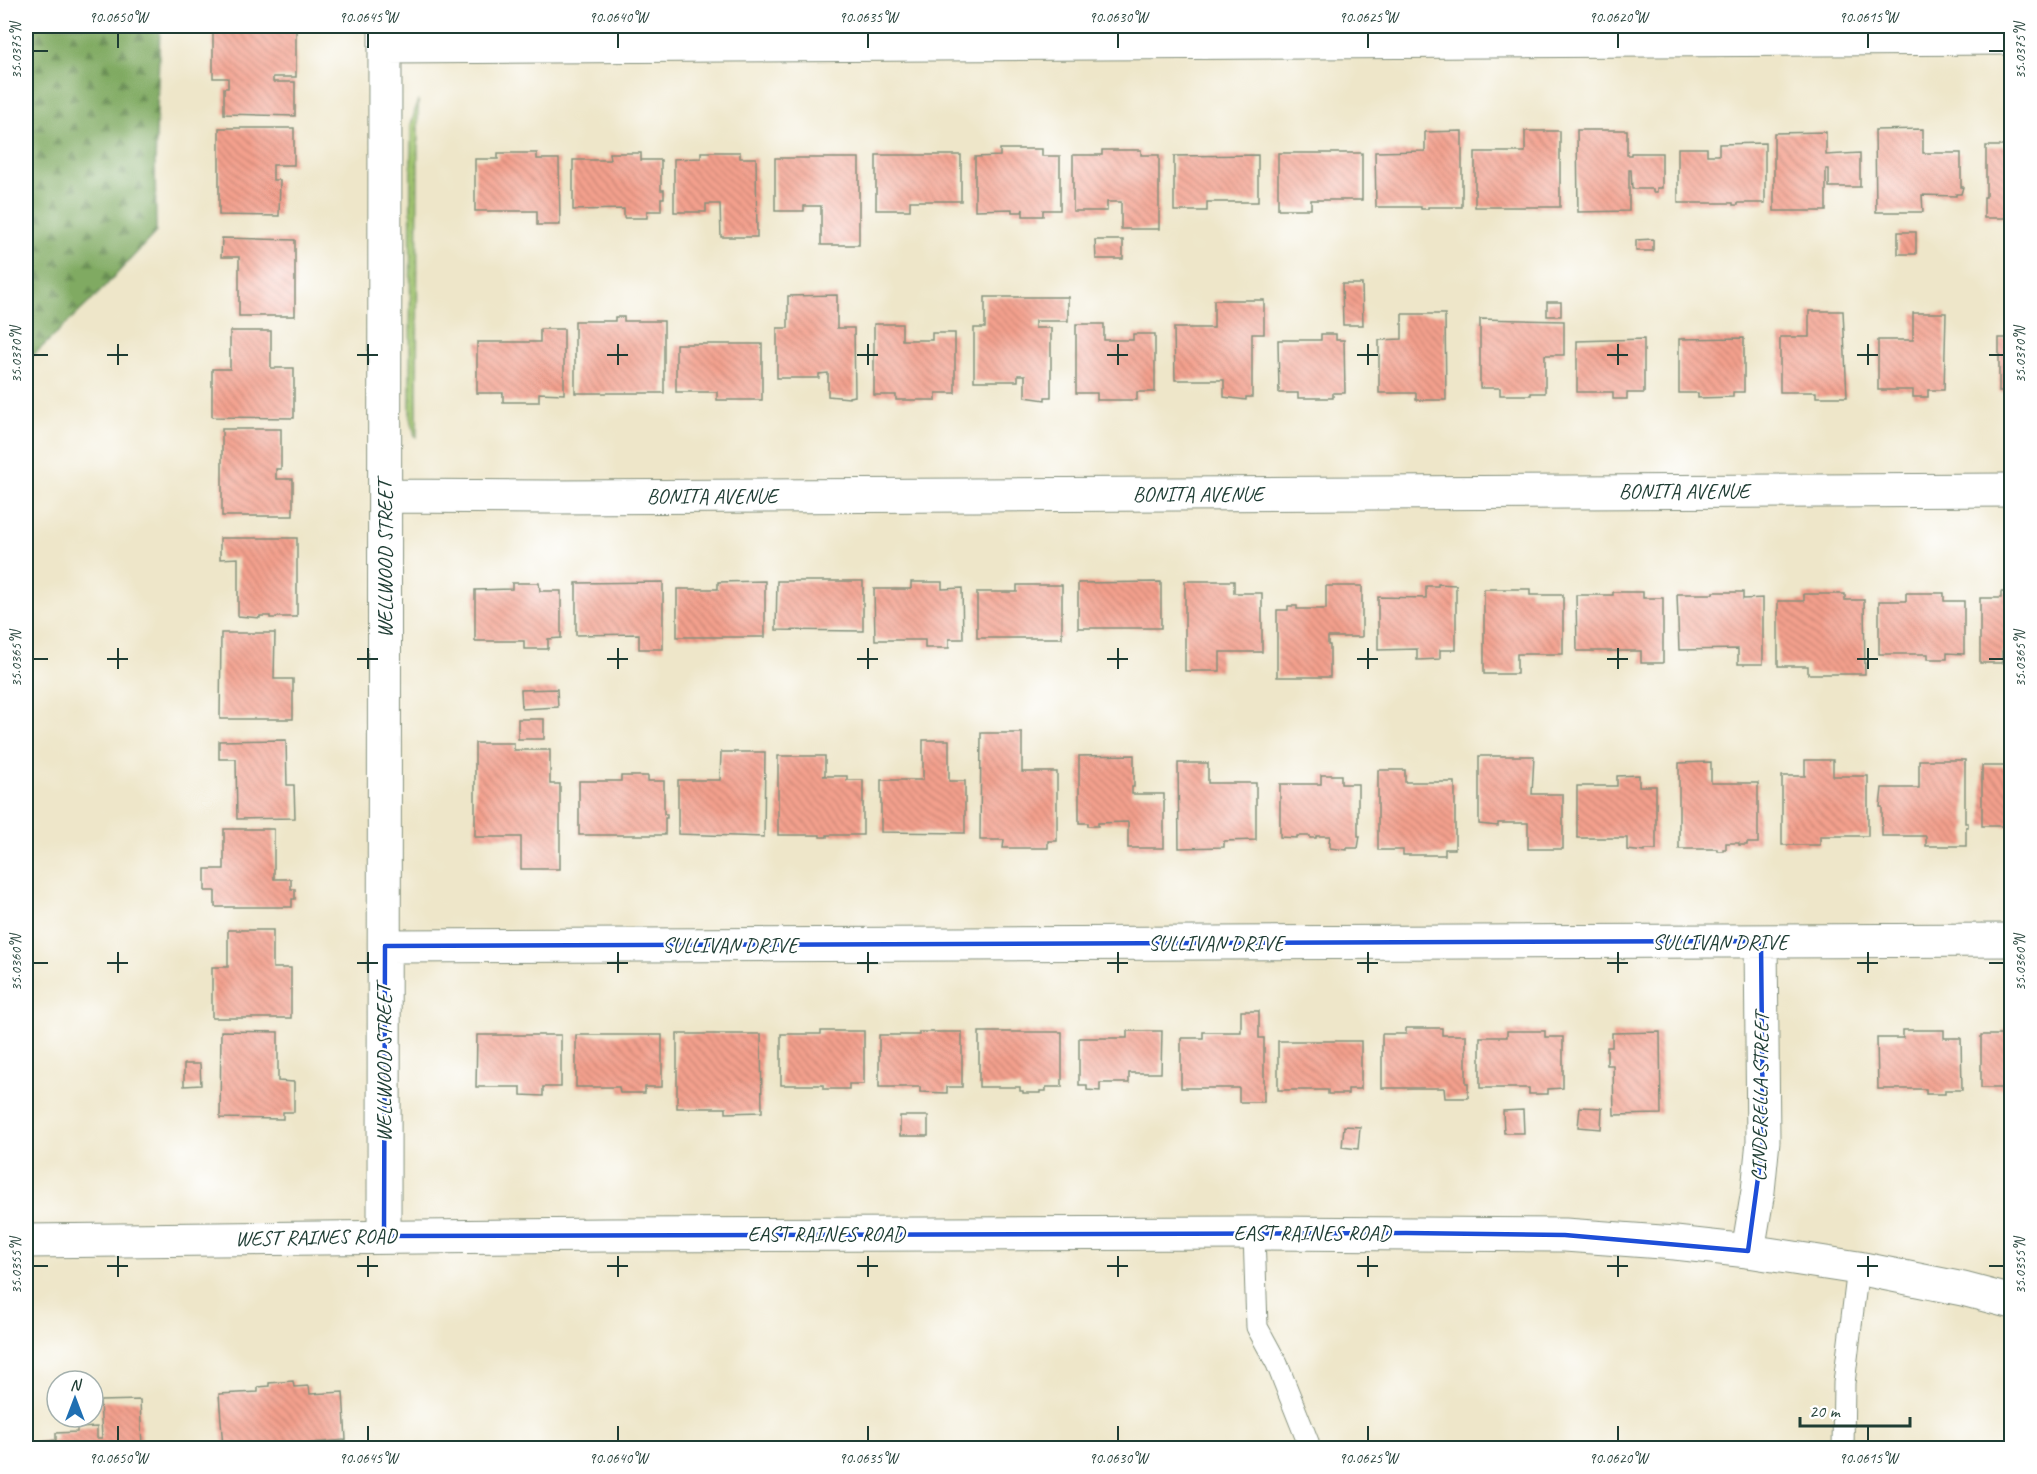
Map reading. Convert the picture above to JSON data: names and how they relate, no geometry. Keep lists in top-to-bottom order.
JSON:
{
  "streets": {
    "street": [
      "BONITA AVENUE",
      "WELLWOOD STREET",
      "SULLIVAN DRIVE",
      "CINDERELLA STREET",
      "EAST RAINES ROAD",
      "WEST RAINES ROAD"
    ]
  },
  "crossings": [
    ["BONITA AVENUE", "WELLWOOD STREET"],
    ["WELLWOOD STREET", "SULLIVAN DRIVE"],
    ["WELLWOOD STREET", "WEST RAINES ROAD"],
    ["SULLIVAN DRIVE", "CINDERELLA STREET"],
    ["CINDERELLA STREET", "EAST RAINES ROAD"],
    ["EAST RAINES ROAD", "WEST RAINES ROAD"]
  ],
  "scale_bar": "20 m",
  "north": "top",
  "coordinates": [
    "90.0650°W",
    "90.0645°W",
    "90.0640°W",
    "90.0635°W",
    "90.0630°W",
    "90.0625°W",
    "90.0620°W",
    "90.0615°W",
    "35.0375°N",
    "35.0370°N",
    "35.0365°N",
    "35.0360°N",
    "35.0355°N"
  ]
}
